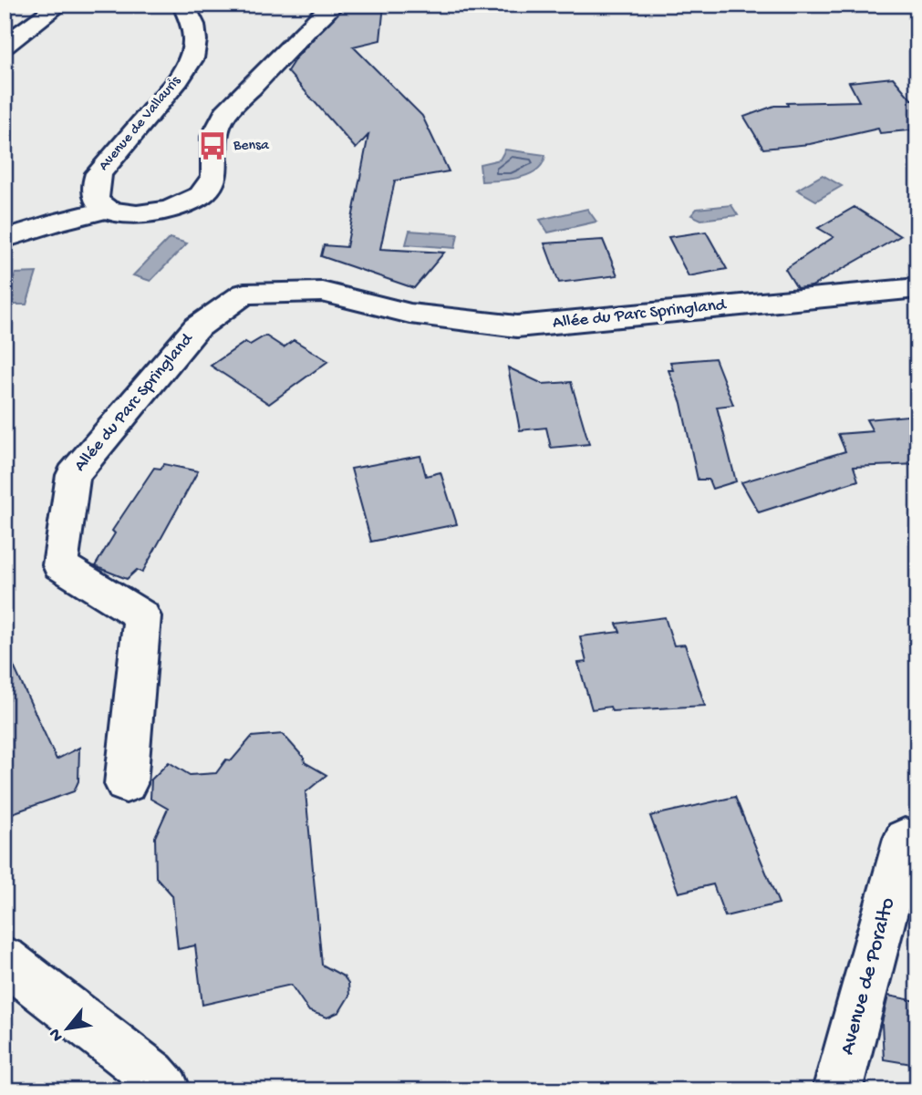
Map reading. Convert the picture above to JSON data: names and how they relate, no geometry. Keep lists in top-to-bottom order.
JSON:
{
  "streets": {
    "street": ["Avenue de Vallauris", "Allée du Parc Springland", "Avenue de Poralto"]
  },
  "places": {
    "bus stop": ["Bensa"]
  },
  "north": "bottom left"
}
